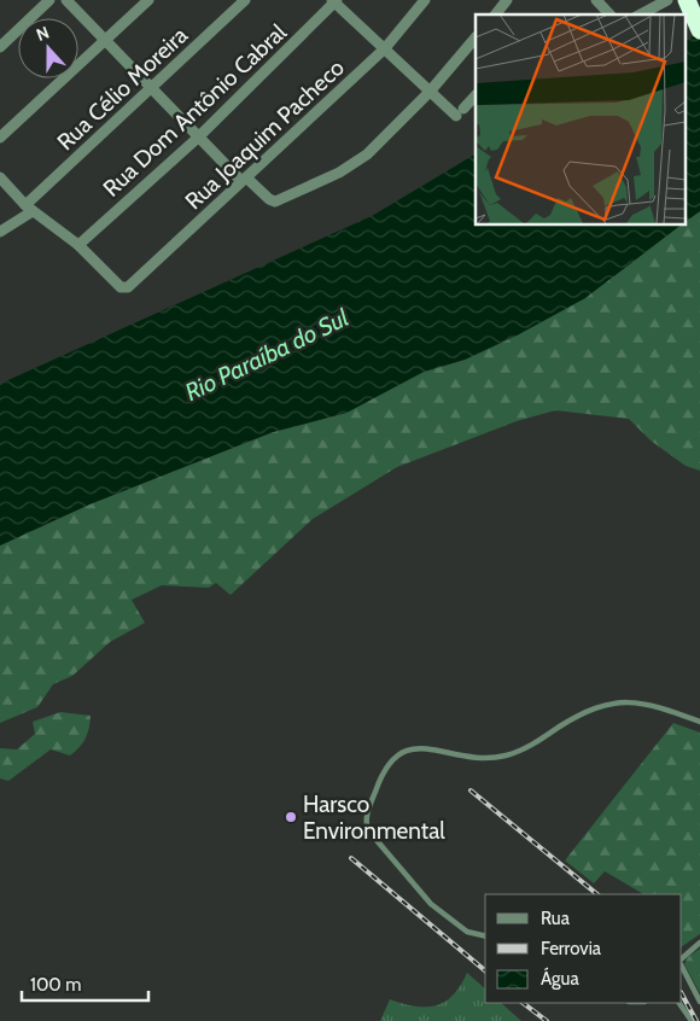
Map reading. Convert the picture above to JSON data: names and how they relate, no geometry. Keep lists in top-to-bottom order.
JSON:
{
  "streets": {
    "street": ["Rua Célio Moreira", "Rua Dom Antônio Cabral", "Rua Joaquim Pacheco"]
  },
  "crossings": [
    ["Rua Dom Antônio Cabral", "Rua Joaquim Pacheco"]
  ],
  "water": ["Rio Paraíba do Sul"],
  "places": ["Harsco Environmental"],
  "legend": ["Rua", "Ferrovia", "Água"],
  "scale_bar": "100 m",
  "north": "top"
}
